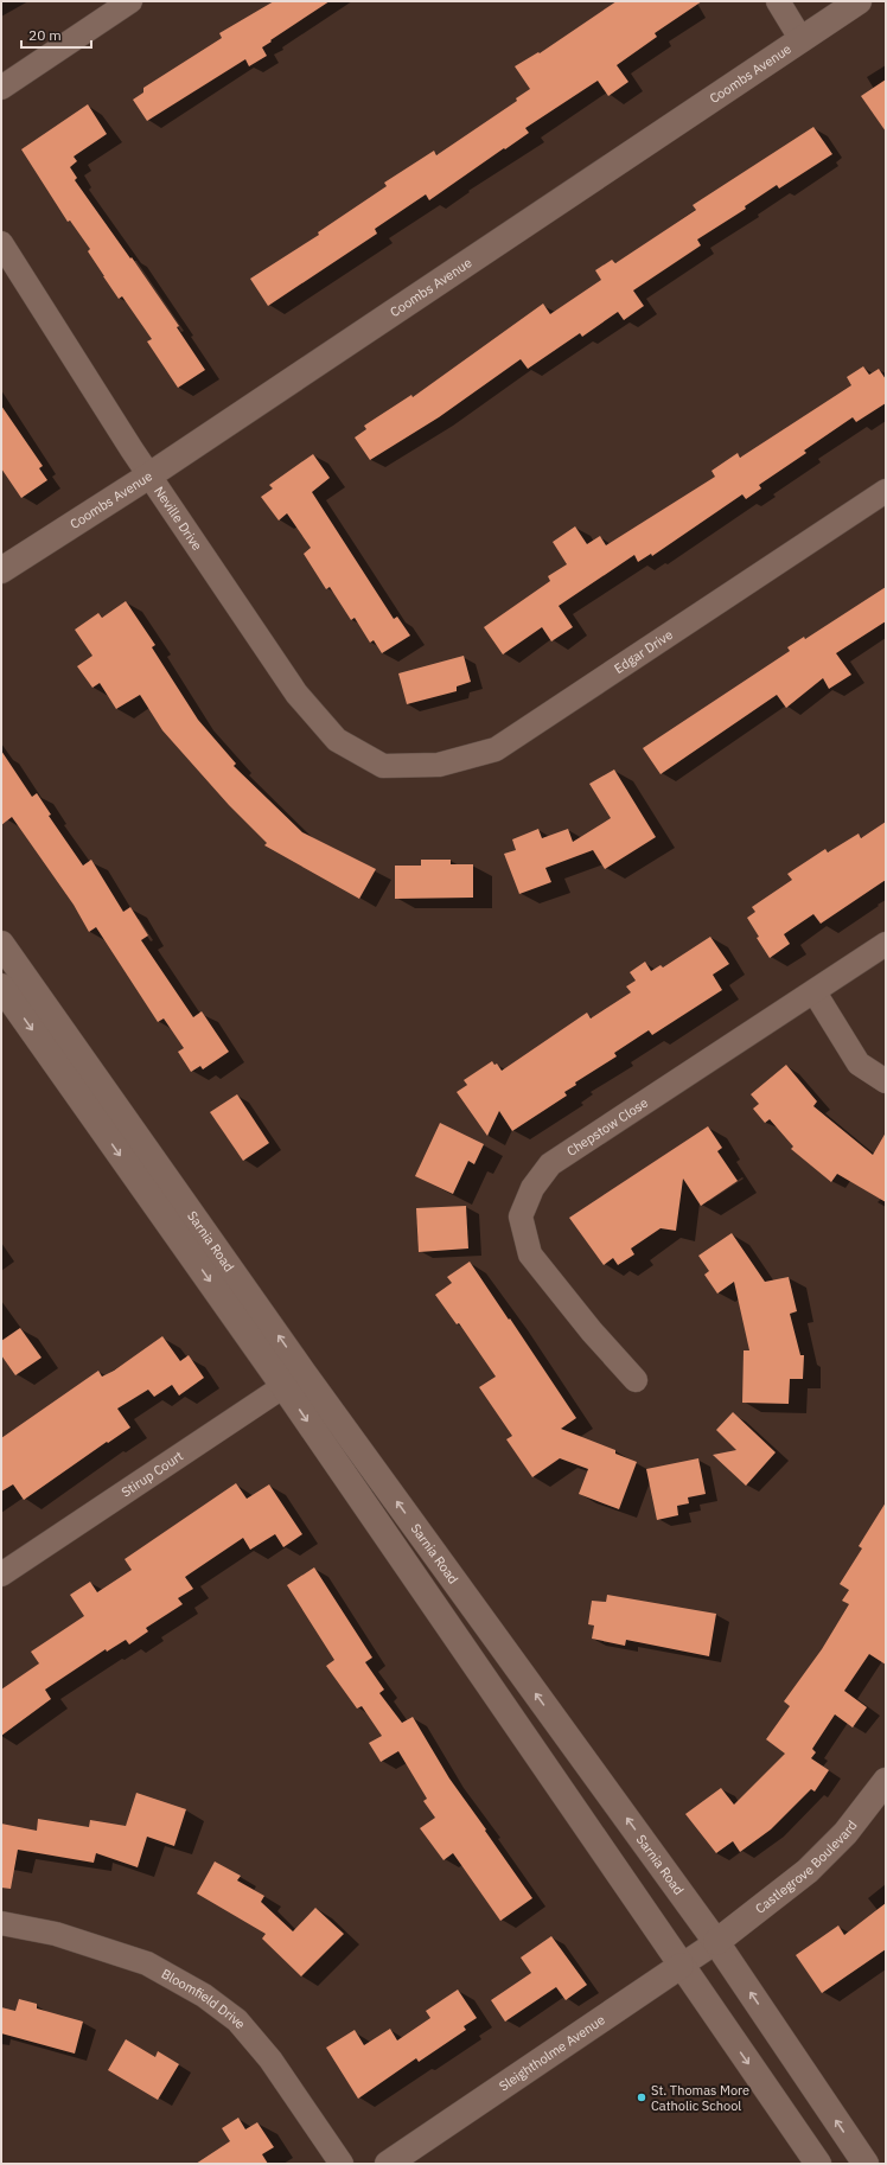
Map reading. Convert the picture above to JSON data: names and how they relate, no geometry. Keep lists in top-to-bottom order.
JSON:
{
  "streets": {
    "main road": [
      "Coombs Avenue",
      "Sarnia Road",
      "Castlegrove Boulevard",
      "Sleightholme Avenue"
    ],
    "street": [
      "Neville Drive",
      "Edgar Drive",
      "Chepstow Close",
      "Stirup Court",
      "Bloomfield Drive"
    ]
  },
  "crossings": [
    ["Coombs Avenue", "Neville Drive"],
    ["Neville Drive", "Edgar Drive"],
    ["Sarnia Road", "Stirup Court"],
    ["Sarnia Road", "Castlegrove Boulevard"],
    ["Sarnia Road", "Sleightholme Avenue"],
    ["Castlegrove Boulevard", "Sleightholme Avenue"]
  ],
  "places": ["St. Thomas More Catholic School"],
  "scale_bar": "20 m"
}
